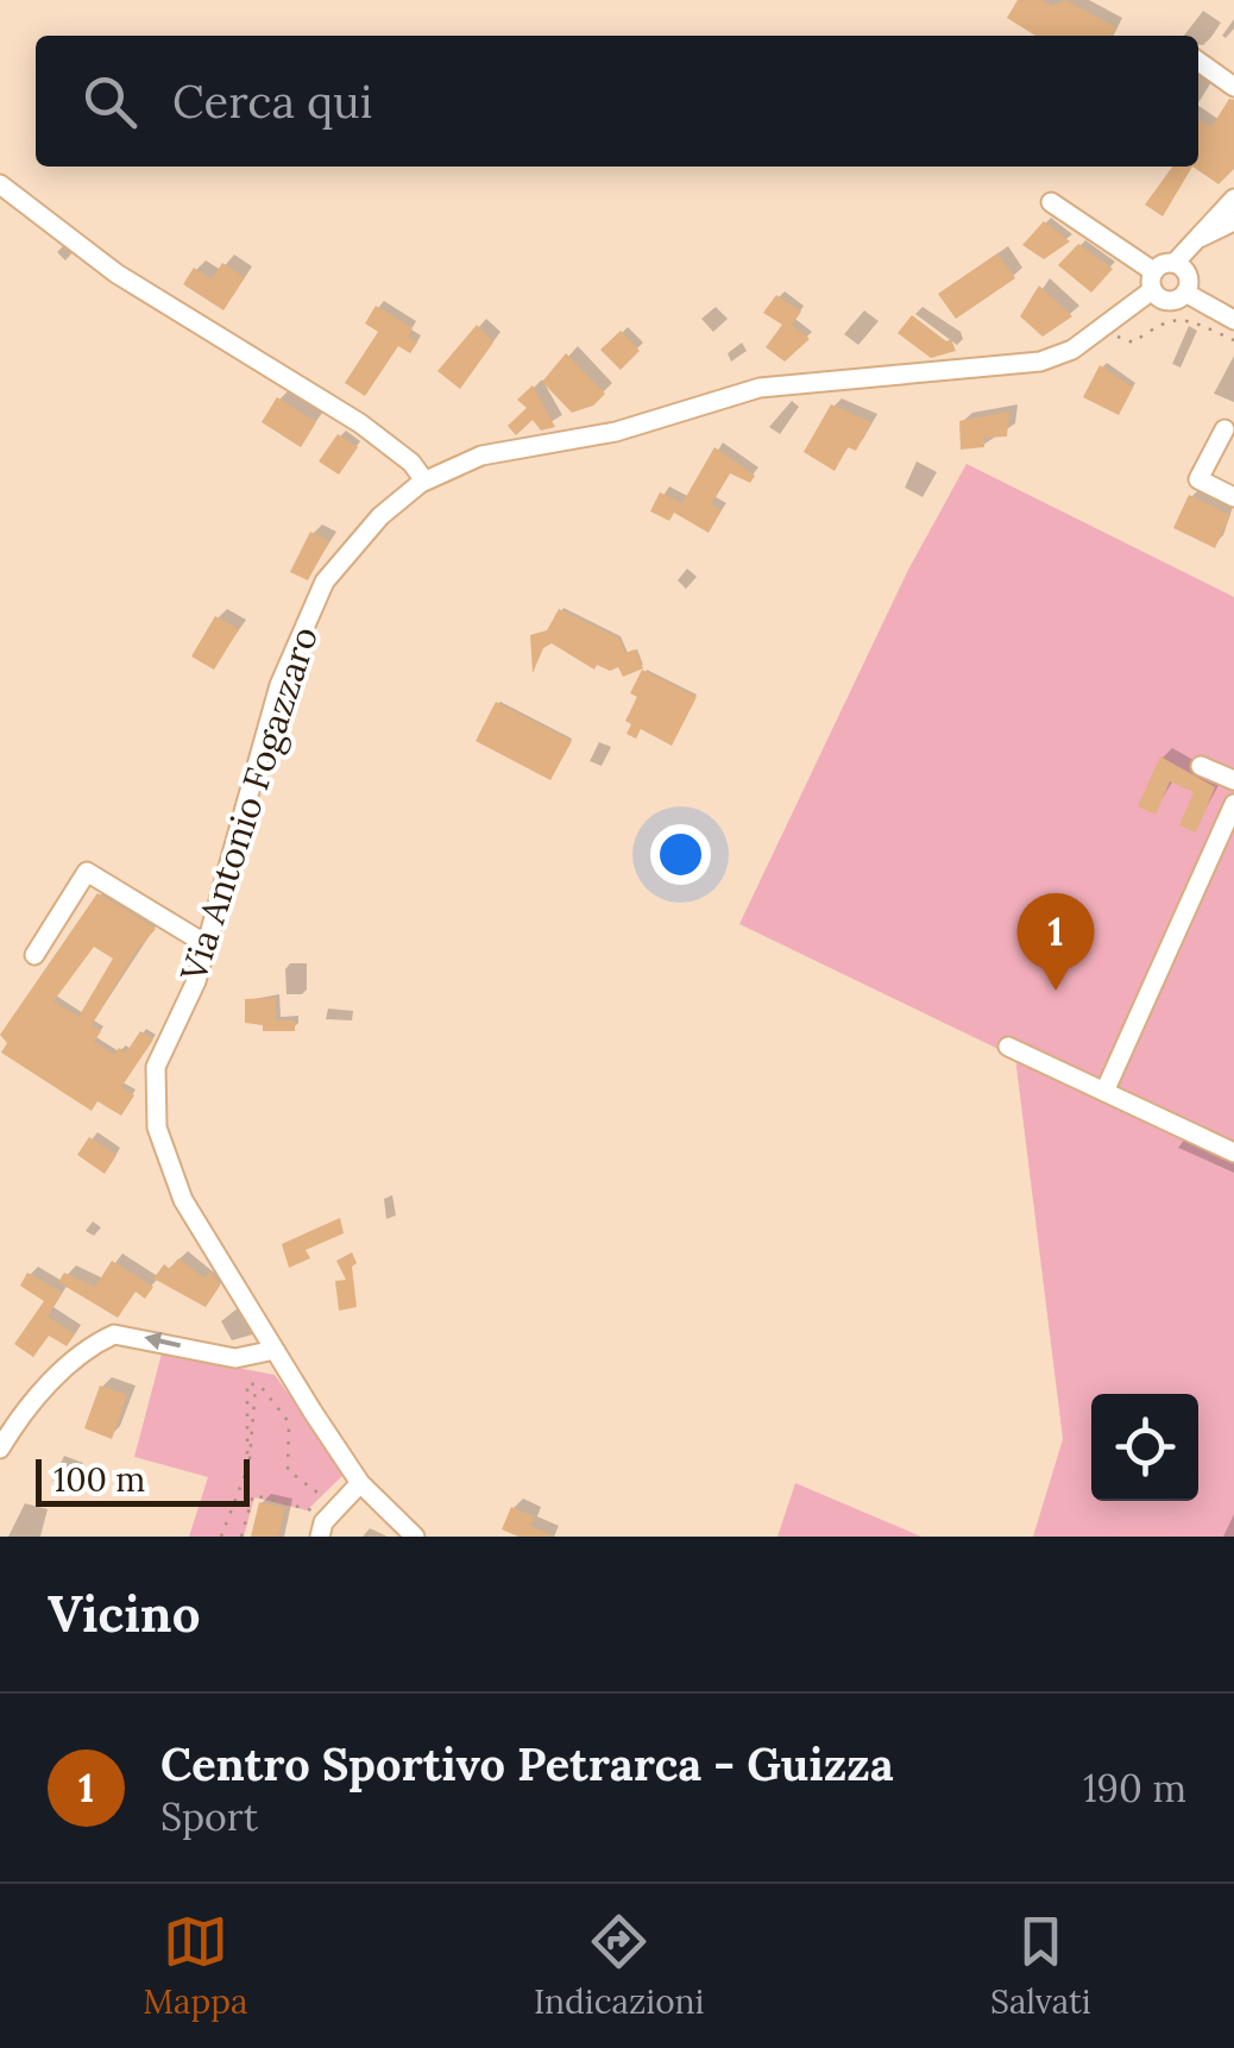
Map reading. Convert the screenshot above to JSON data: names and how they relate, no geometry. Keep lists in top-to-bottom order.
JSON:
{
  "streets": {
    "street": ["Via Antonio Fogazzaro"]
  },
  "scale_bar": "100 m",
  "page": {
    "search": "Cerca qui",
    "pins": "1",
    "scale": "100 m",
    "heading": "Vicino",
    "list": [
      {
        "mark": "1",
        "name": "Centro Sportivo Petrarca - Guizza",
        "note": "Sport",
        "value": "190 m"
      }
    ],
    "nav": ["Mappa", "Indicazioni", "Salvati"]
  }
}
